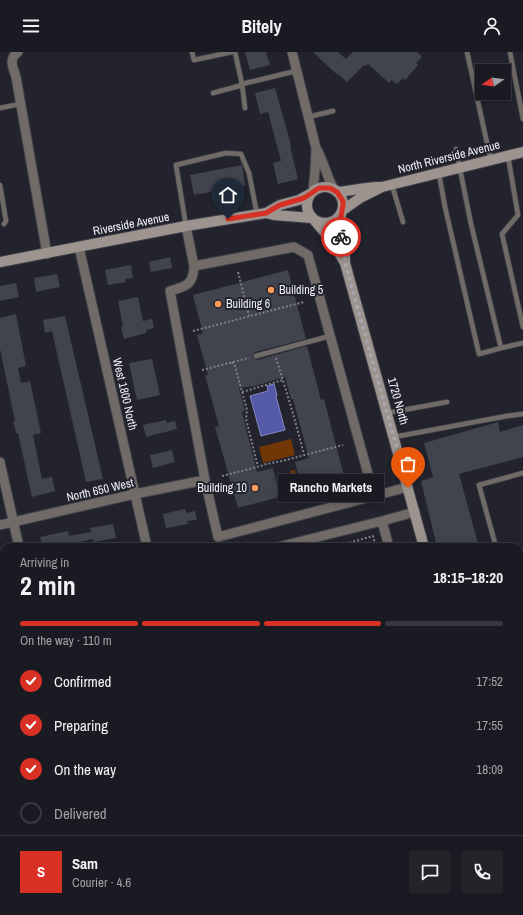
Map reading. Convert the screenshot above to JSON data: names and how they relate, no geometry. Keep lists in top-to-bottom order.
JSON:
{
  "streets": {
    "street": [
      "North Riverside Avenue",
      "Riverside Avenue",
      "West 1800 North",
      "1720 North",
      "North 650 West"
    ]
  },
  "crossings": [
    ["North Riverside Avenue", "Riverside Avenue"],
    ["North Riverside Avenue", "1720 North"],
    ["Riverside Avenue", "West 1800 North"],
    ["Riverside Avenue", "1720 North"],
    ["West 1800 North", "North 650 West"]
  ],
  "places": [
    "Building 5",
    "Building 6",
    "Building 10",
    "Rancho Markets"
  ],
  "north": "left",
  "page": {
    "header": "Bitely",
    "bubble": "Rancho Markets",
    "heading": ["2 min", "Arriving in", "18:15–18:20"],
    "panel": ["Sam", "Courier · 4.6"],
    "bar": "On the way · 110 m",
    "list": [
      ["Confirmed", "17:52"],
      ["Preparing", "17:55"],
      ["On the way", "18:09"],
      "Delivered"
    ],
    "round": "S"
  }
}
